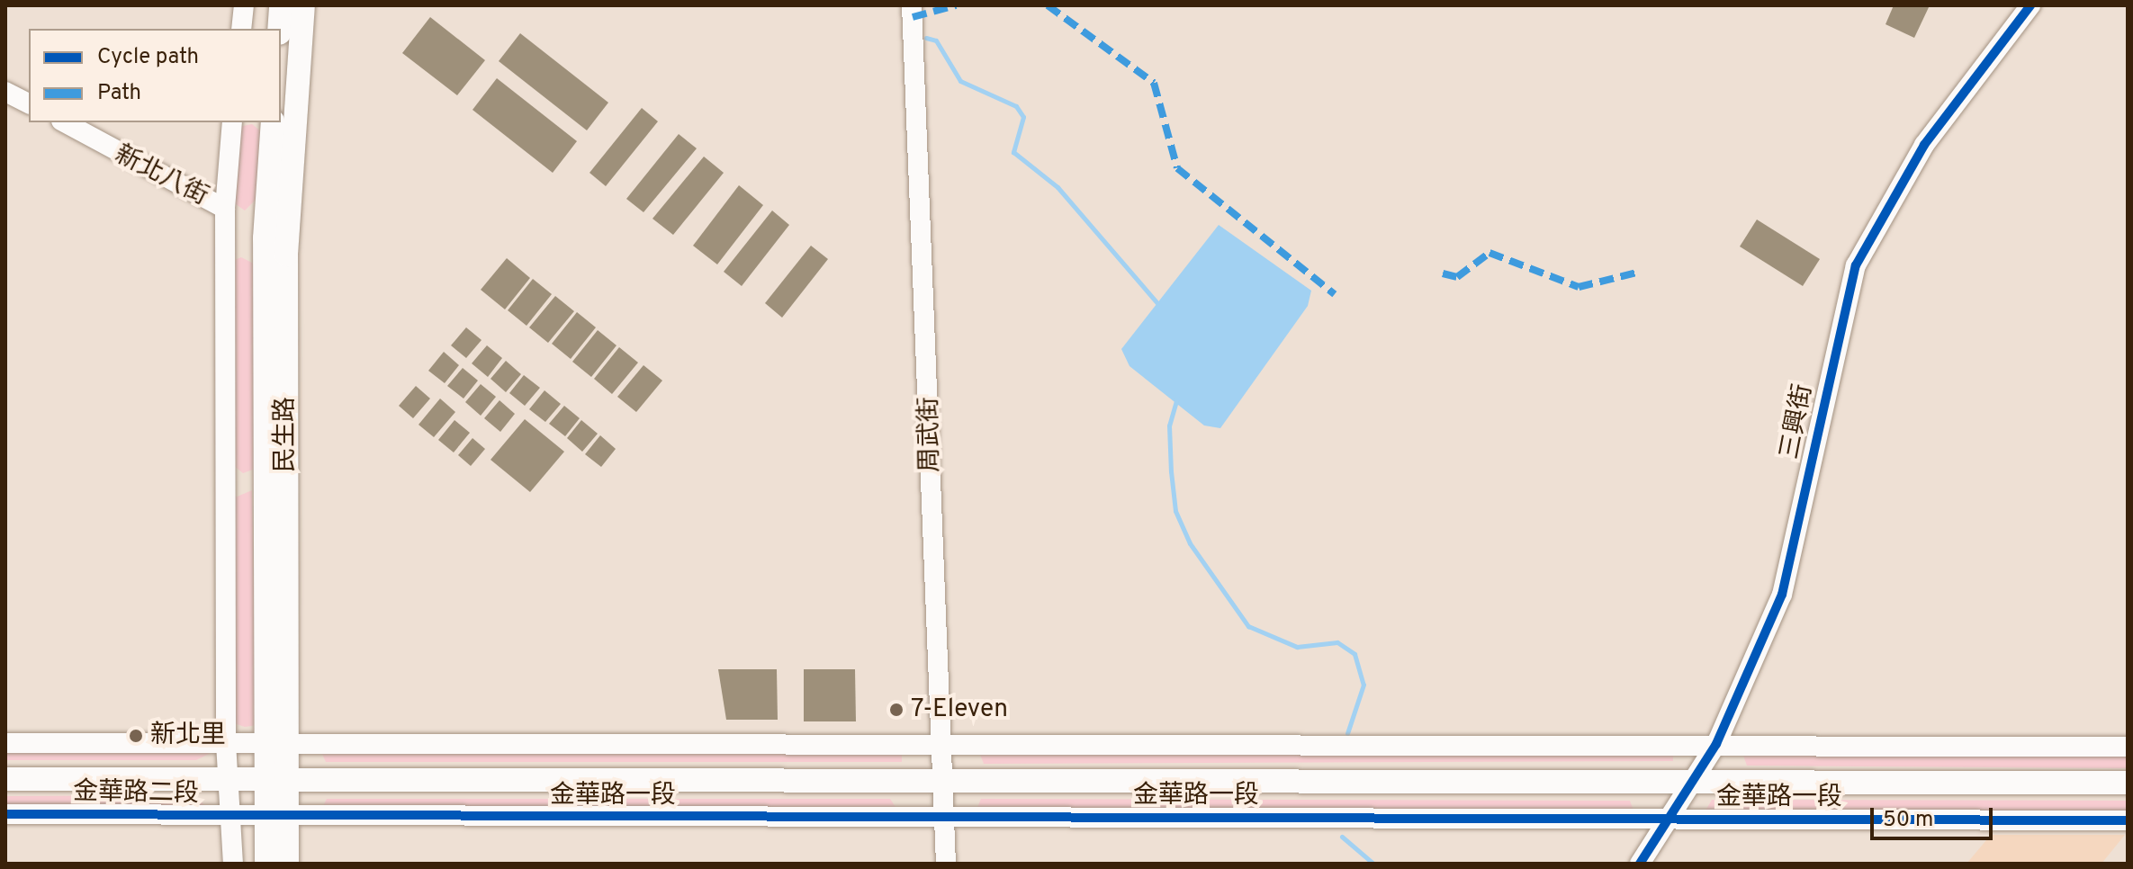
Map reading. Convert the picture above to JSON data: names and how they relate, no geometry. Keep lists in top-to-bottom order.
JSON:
{
  "streets": {
    "street": [
      "新北八街",
      "三興街",
      "民生路",
      "周武街",
      "金華路二段",
      "金華路一段"
    ]
  },
  "crossings": [
    ["三興街", "金華路一段"],
    ["民生路", "金華路二段"],
    ["民生路", "金華路一段"],
    ["周武街", "金華路一段"],
    ["金華路二段", "金華路一段"]
  ],
  "places": ["7-Eleven", "新北里"],
  "legend": ["Cycle path", "Path"],
  "scale_bar": "50 m"
}
